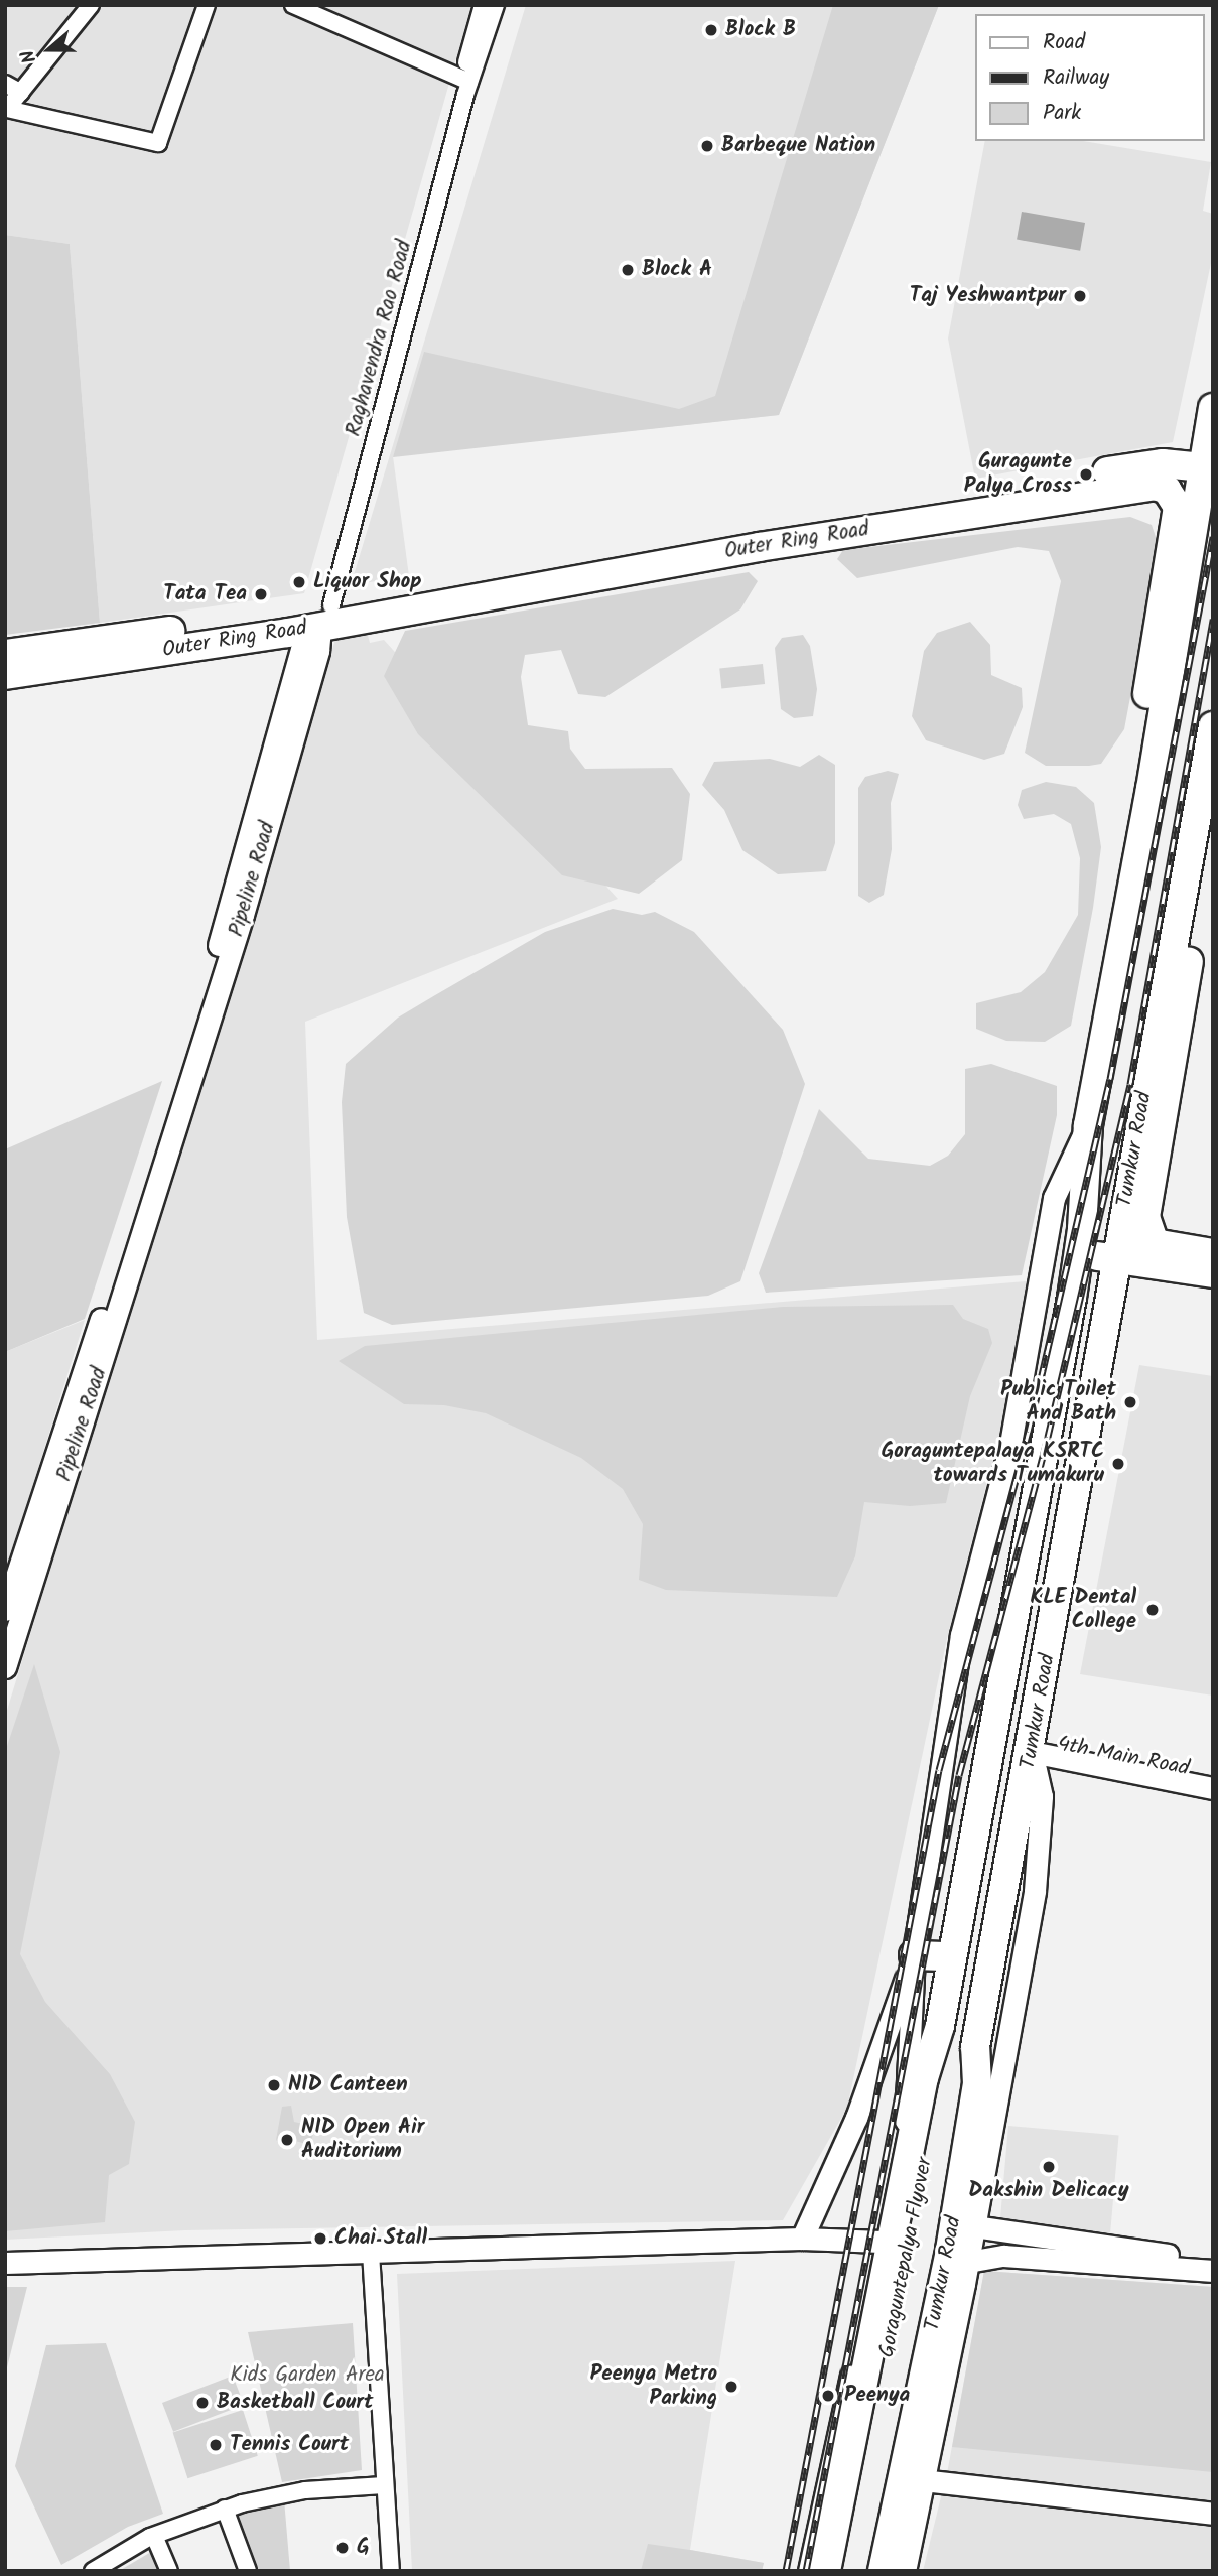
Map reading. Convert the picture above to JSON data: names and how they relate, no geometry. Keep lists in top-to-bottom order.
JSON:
{
  "streets": {
    "highway": ["Outer Ring Road", "Tumkur Road", "Goraguntepalya Flyover"],
    "street": ["Raghavendra Rao Road", "Pipeline Road", "4th Main Road"]
  },
  "crossings": [
    ["Raghavendra Rao Road", "Outer Ring Road"],
    ["Raghavendra Rao Road", "Pipeline Road"],
    ["Outer Ring Road", "Pipeline Road"],
    ["Outer Ring Road", "Tumkur Road"],
    ["Tumkur Road", "4th Main Road"],
    ["Tumkur Road", "Goraguntepalya Flyover"]
  ],
  "parks": ["Kids Garden Area"],
  "places": [
    "Block B",
    "Barbeque Nation",
    "Block A",
    "Taj Yeshwantpur",
    "Guragunte Palya Cross",
    "Liquor Shop",
    "Tata Tea",
    "Public Toilet And Bath",
    "Goraguntepalaya KSRTC towards Tumakuru",
    "KLE Dental College",
    "NID Canteen",
    "NID Open Air Auditorium",
    "Dakshin Delicacy",
    "Chai Stall",
    "Peenya Metro Parking",
    "Peenya",
    "Basketball Court",
    "Tennis Court",
    "G"
  ],
  "legend": ["Road", "Railway", "Park"],
  "north": "left"
}
